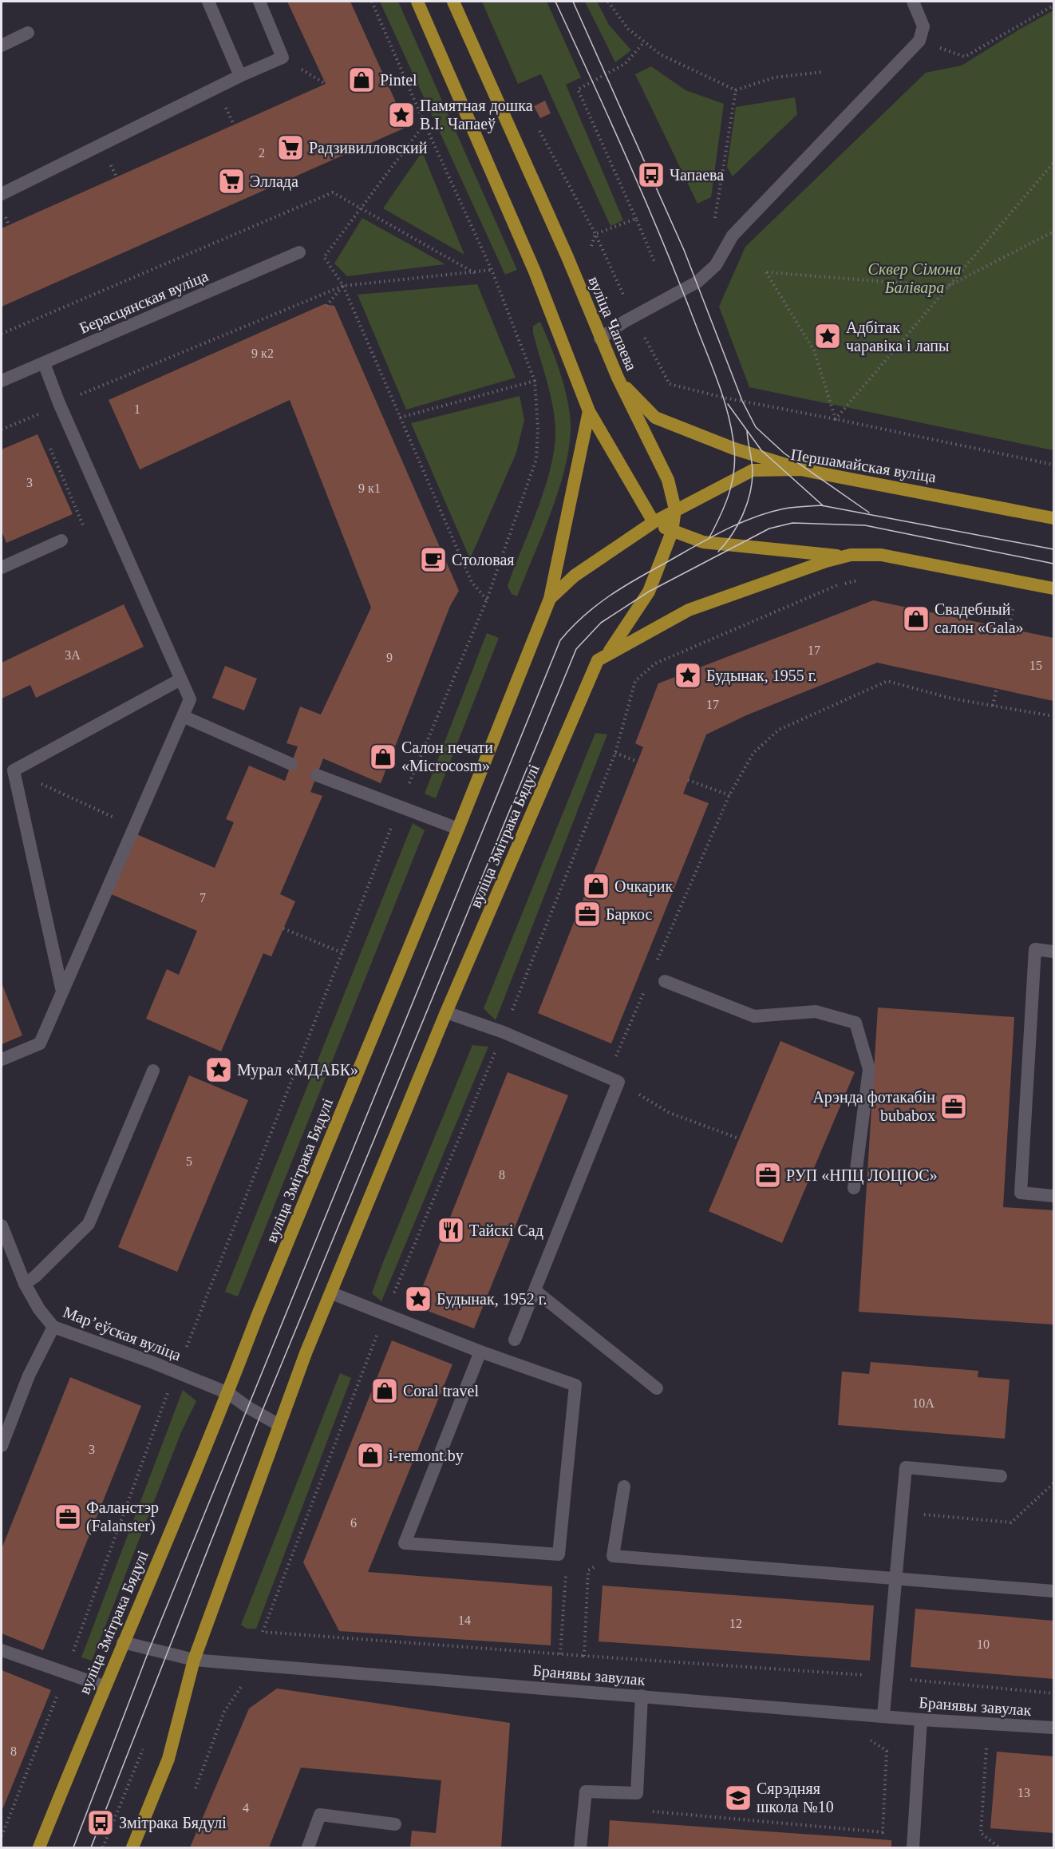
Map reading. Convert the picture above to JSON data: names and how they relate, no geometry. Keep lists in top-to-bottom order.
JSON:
{
  "streets": {
    "main road": ["вуліца Чапаева", "Першамайская вуліца", "вуліца Змітрака Бядулі"],
    "street": ["Берасцянская вуліца", "Марʼеўская вуліца", "Бранявы завулак"]
  },
  "crossings": [
    ["вуліца Чапаева", "Першамайская вуліца"],
    ["вуліца Чапаева", "вуліца Змітрака Бядулі"],
    ["Першамайская вуліца", "вуліца Змітрака Бядулі"],
    ["вуліца Змітрака Бядулі", "Марʼеўская вуліца"],
    ["вуліца Змітрака Бядулі", "Бранявы завулак"]
  ],
  "parks": ["Сквер Сімона Балівара"],
  "places": {
    "shop": [
      "Pintel",
      "Свадебный салон «Gala»",
      "Салон печати «Microcosm»",
      "Очкарик",
      "Coral travel",
      "i-remont.by"
    ],
    "place": [
      "Памятная дошка В.І. Чапаеў",
      "Адбітак чаравіка і лапы",
      "Будынак, 1955 г.",
      "Мурал «МДАБК»",
      "Будынак, 1952 г."
    ],
    "supermarket": ["Радзивилловский", "Эллада"],
    "bus stop": ["Чапаева", "Змітрака Бядулі"],
    "cafe": ["Столовая"],
    "office": [
      "Баркос",
      "Арэнда фотакабін bubabox",
      "РУП «НПЦ ЛОЦІОС»",
      "Фаланстэр (Falanster)"
    ],
    "restaurant": ["Тайскі Сад"],
    "school or university": ["Сярэдняя школа №10"]
  },
  "house_numbers": [
    "2",
    "9 к2",
    "1",
    "3",
    "9 к1",
    "17",
    "3А",
    "9",
    "15",
    "17",
    "7",
    "5",
    "8",
    "10А",
    "3",
    "6",
    "14",
    "12",
    "10",
    "8",
    "13",
    "4"
  ]
}
